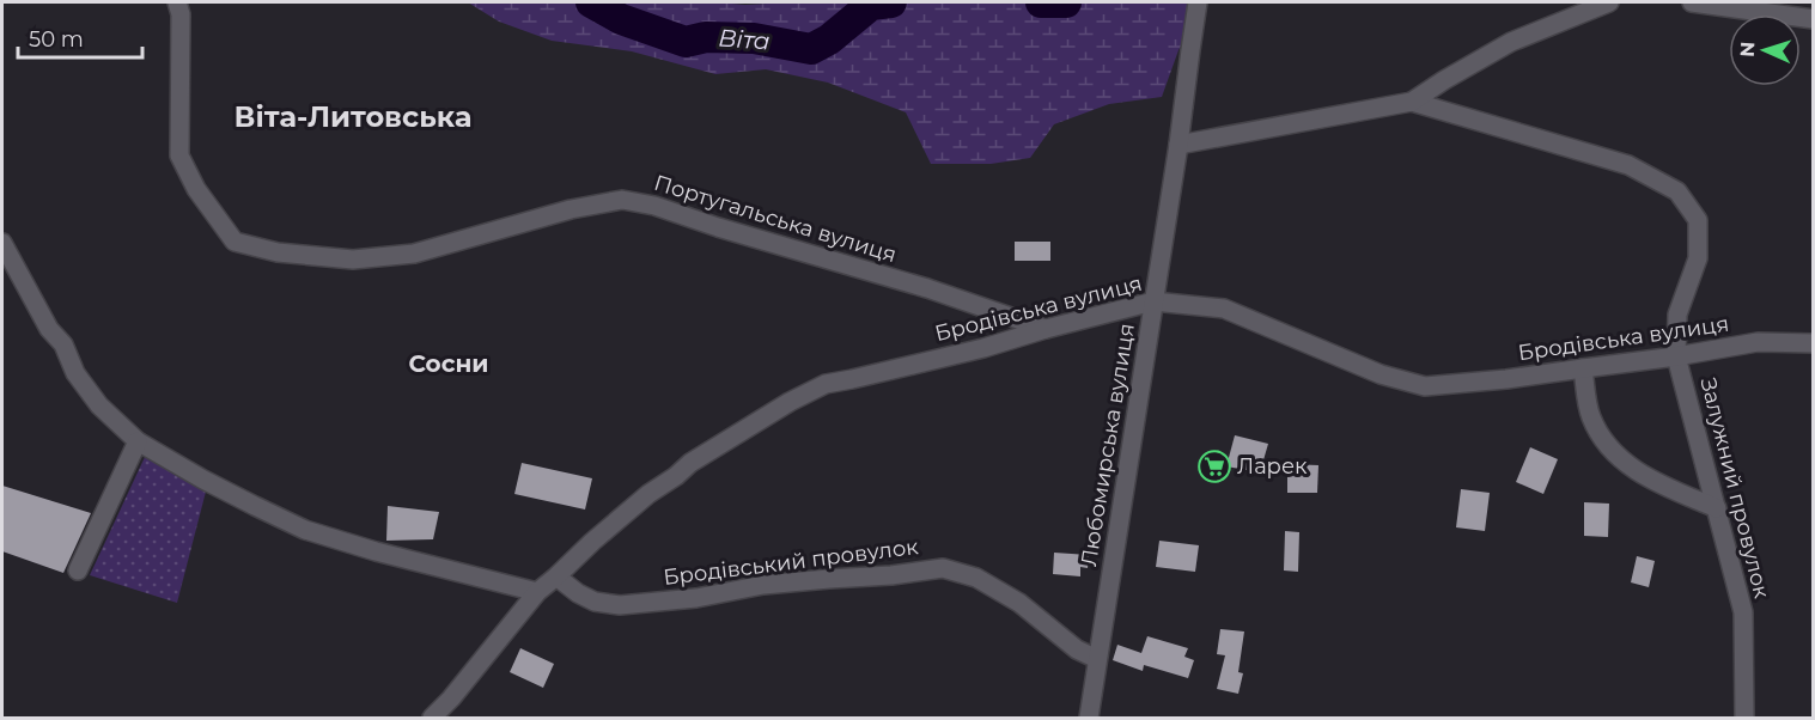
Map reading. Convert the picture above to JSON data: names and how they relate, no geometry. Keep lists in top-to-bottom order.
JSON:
{
  "streets": {
    "street": [
      "Португальська вулиця",
      "Бродівська вулиця",
      "Любомирська вулиця",
      "Залужний провулок",
      "Бродівський провулок"
    ]
  },
  "crossings": [
    ["Португальська вулиця", "Бродівська вулиця"],
    ["Бродівська вулиця", "Любомирська вулиця"],
    ["Бродівська вулиця", "Залужний провулок"],
    ["Бродівська вулиця", "Бродівський провулок"],
    ["Любомирська вулиця", "Бродівський провулок"]
  ],
  "districts": ["Віта-Литовська", "Сосни"],
  "water": ["Віта"],
  "places": {
    "supermarket": ["Ларек"]
  },
  "scale_bar": "50 m",
  "north": "left"
}
